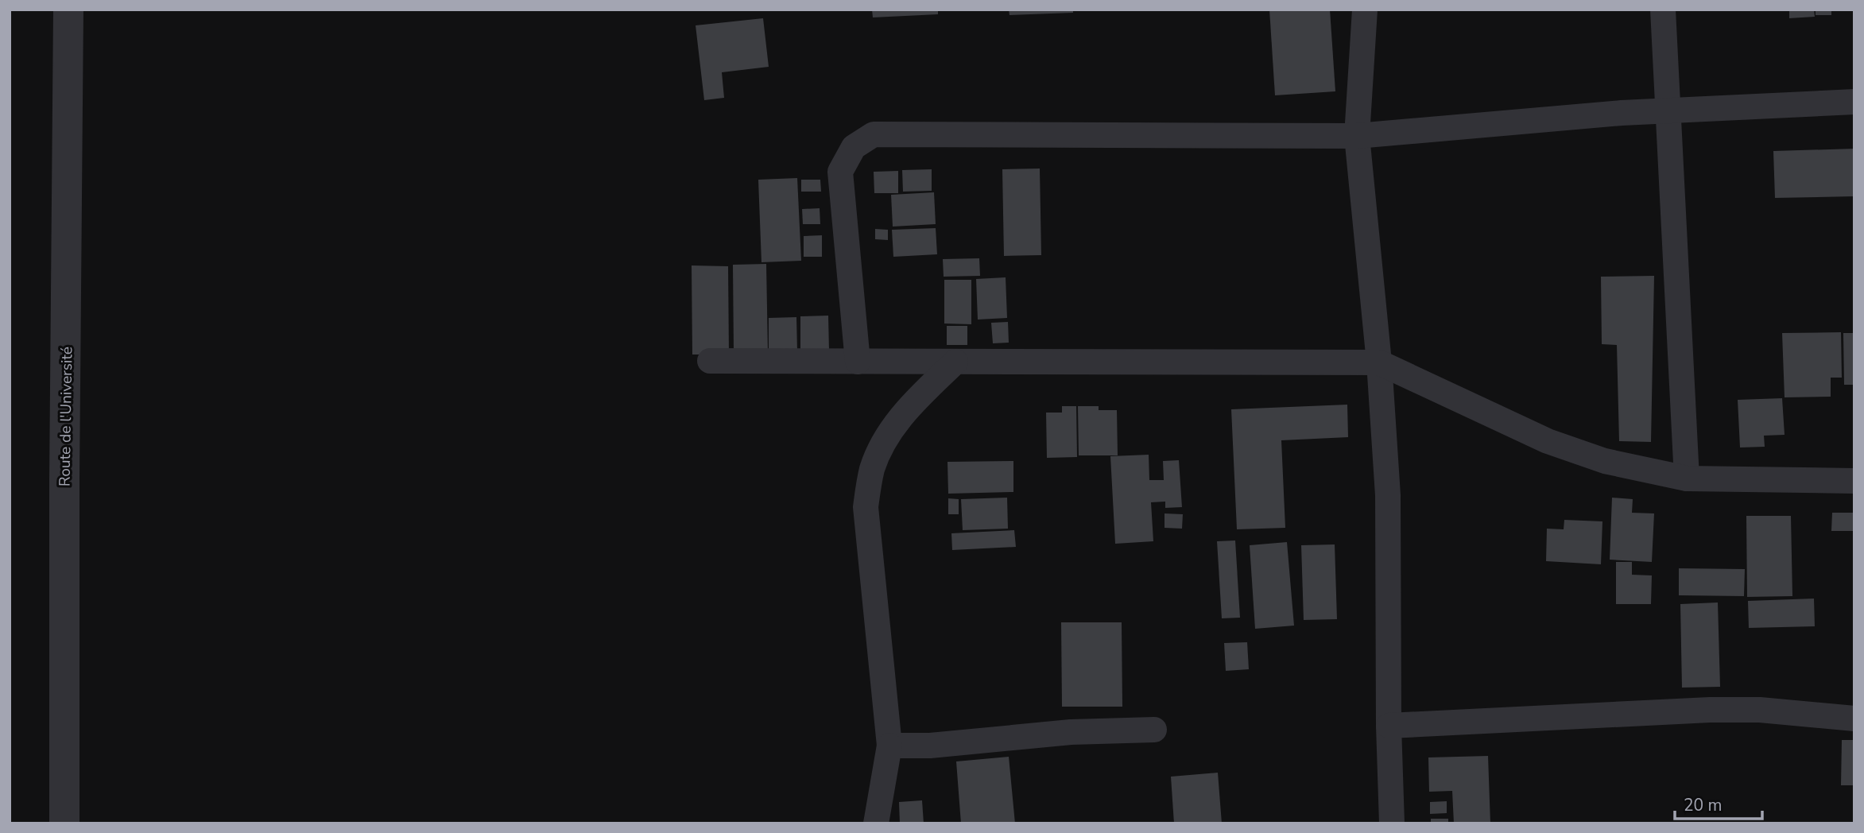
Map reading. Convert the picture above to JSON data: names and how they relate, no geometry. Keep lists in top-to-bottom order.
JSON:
{
  "streets": {
    "street": ["Route de l'Université"]
  },
  "scale_bar": "20 m"
}
